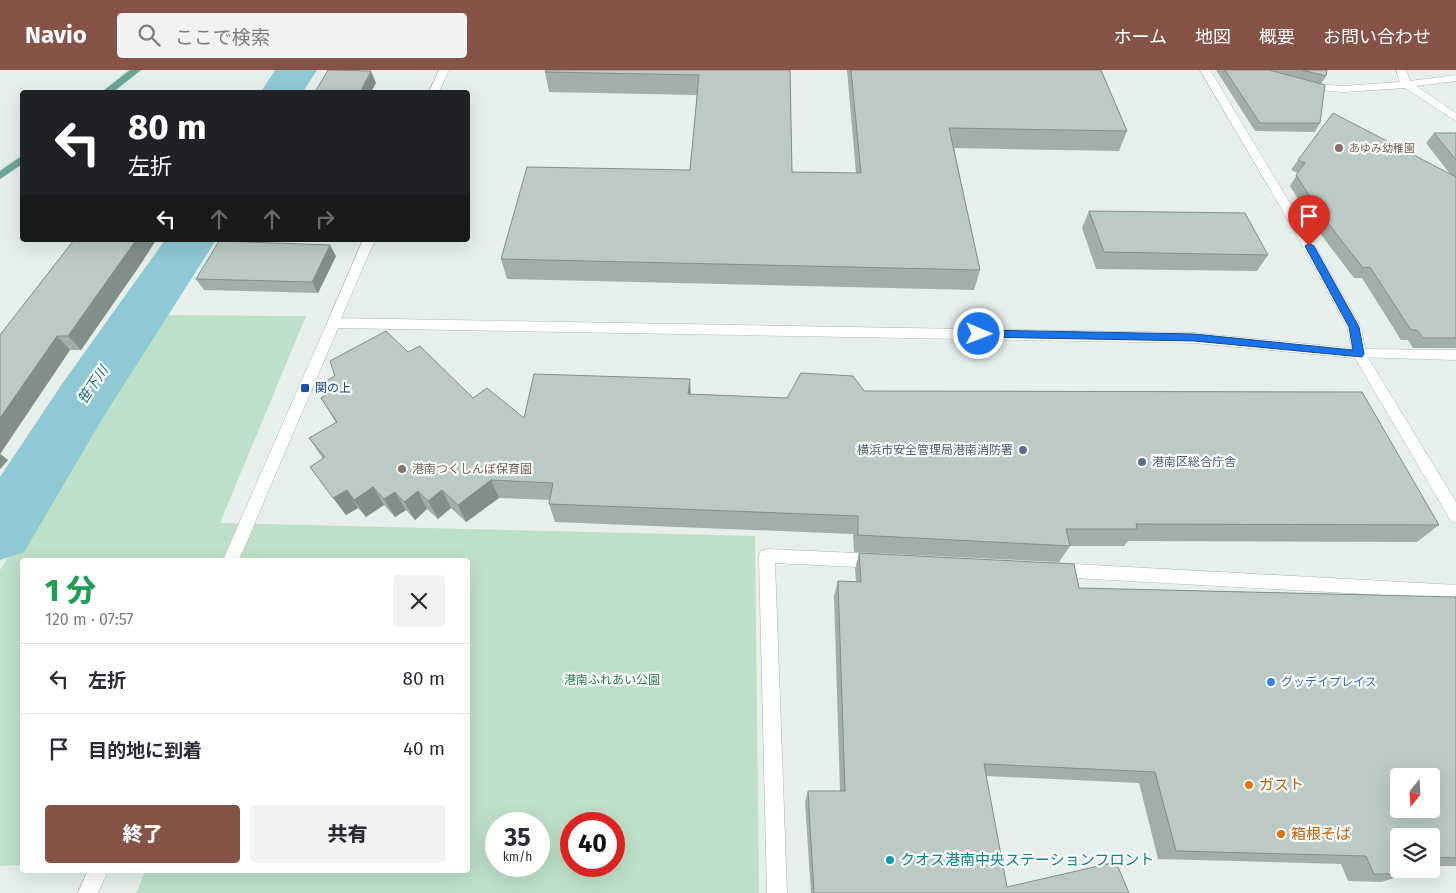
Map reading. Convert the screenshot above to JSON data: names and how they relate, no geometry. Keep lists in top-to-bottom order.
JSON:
{
  "water": ["笹下川"],
  "parks": ["港南ふれあい公園"],
  "places": {
    "other": [
      "あゆみ幼稚園",
      "横浜市安全管理局港南消防署",
      "港南区総合庁舎",
      "港南つくしんぼ保育園",
      "グッデイプレイス",
      "ガスト",
      "箱根そば",
      "クオス港南中央ステーションフロント"
    ],
    "transit": ["関の上"]
  },
  "north": "bottom",
  "page": {
    "header": "Navio",
    "search": "ここで検索",
    "nav": [
      "ホーム",
      "地図",
      "概要",
      "お問い合わせ"
    ],
    "turn": ["80 m", "左折"],
    "heading": ["1 分", "120 m · 07:57"],
    "list": [
      {
        "name": "左折",
        "value": "80 m"
      },
      {
        "name": "目的地に到着",
        "value": "40 m"
      }
    ],
    "buttons": ["終了", "共有"],
    "speed": "35 km/h",
    "limit": "40"
  }
}
